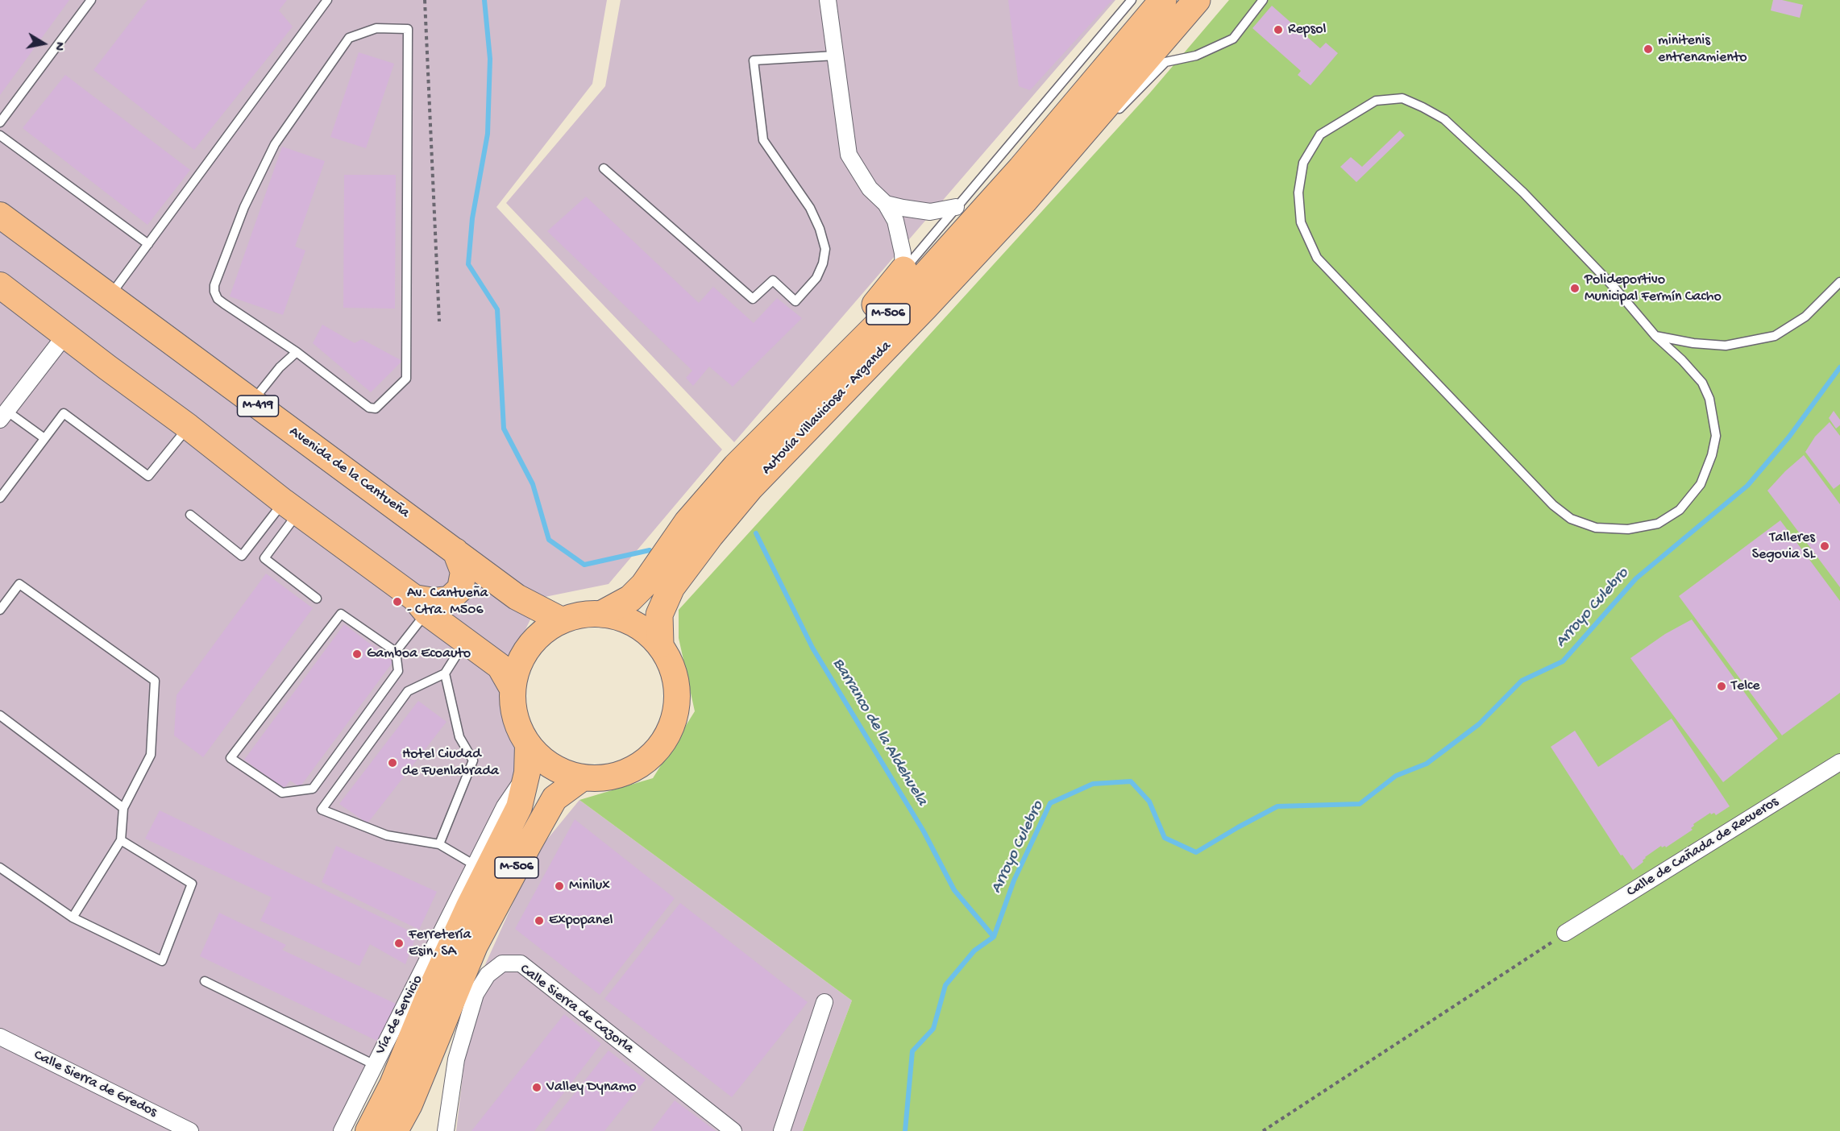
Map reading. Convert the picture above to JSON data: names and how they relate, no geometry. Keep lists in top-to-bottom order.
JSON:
{
  "streets": {
    "highway": ["M-506", "Autovía Villaviciosa - Arganda"],
    "main road": ["M-419", "Avenida de la Cantueña"],
    "street": [
      "Calle de Cañada de Recueros",
      "Calle Sierra de Cazorla",
      "Vía de Servicio",
      "Calle Sierra de Gredos"
    ]
  },
  "crossings": [
    ["M-506", "Autovía Villaviciosa - Arganda"],
    ["M-506", "Avenida de la Cantueña"],
    ["M-506", "Vía de Servicio"],
    ["Autovía Villaviciosa - Arganda", "Avenida de la Cantueña"]
  ],
  "water": ["Arroyo Culebro", "Barranco de la Aldehuela"],
  "places": [
    "Repsol",
    "minitenis entrenamiento",
    "Polideportivo Municipal Fermín Cacho",
    "Talleres Segovia SL",
    "Av. Cantueña - Ctra. M506",
    "Gamboa Ecoauto",
    "Telce",
    "Hotel Ciudad de Fuenlabrada",
    "Minilux",
    "Expopanel",
    "Ferretería Esin, SA",
    "Valley Dynamo"
  ],
  "north": "right"
}
